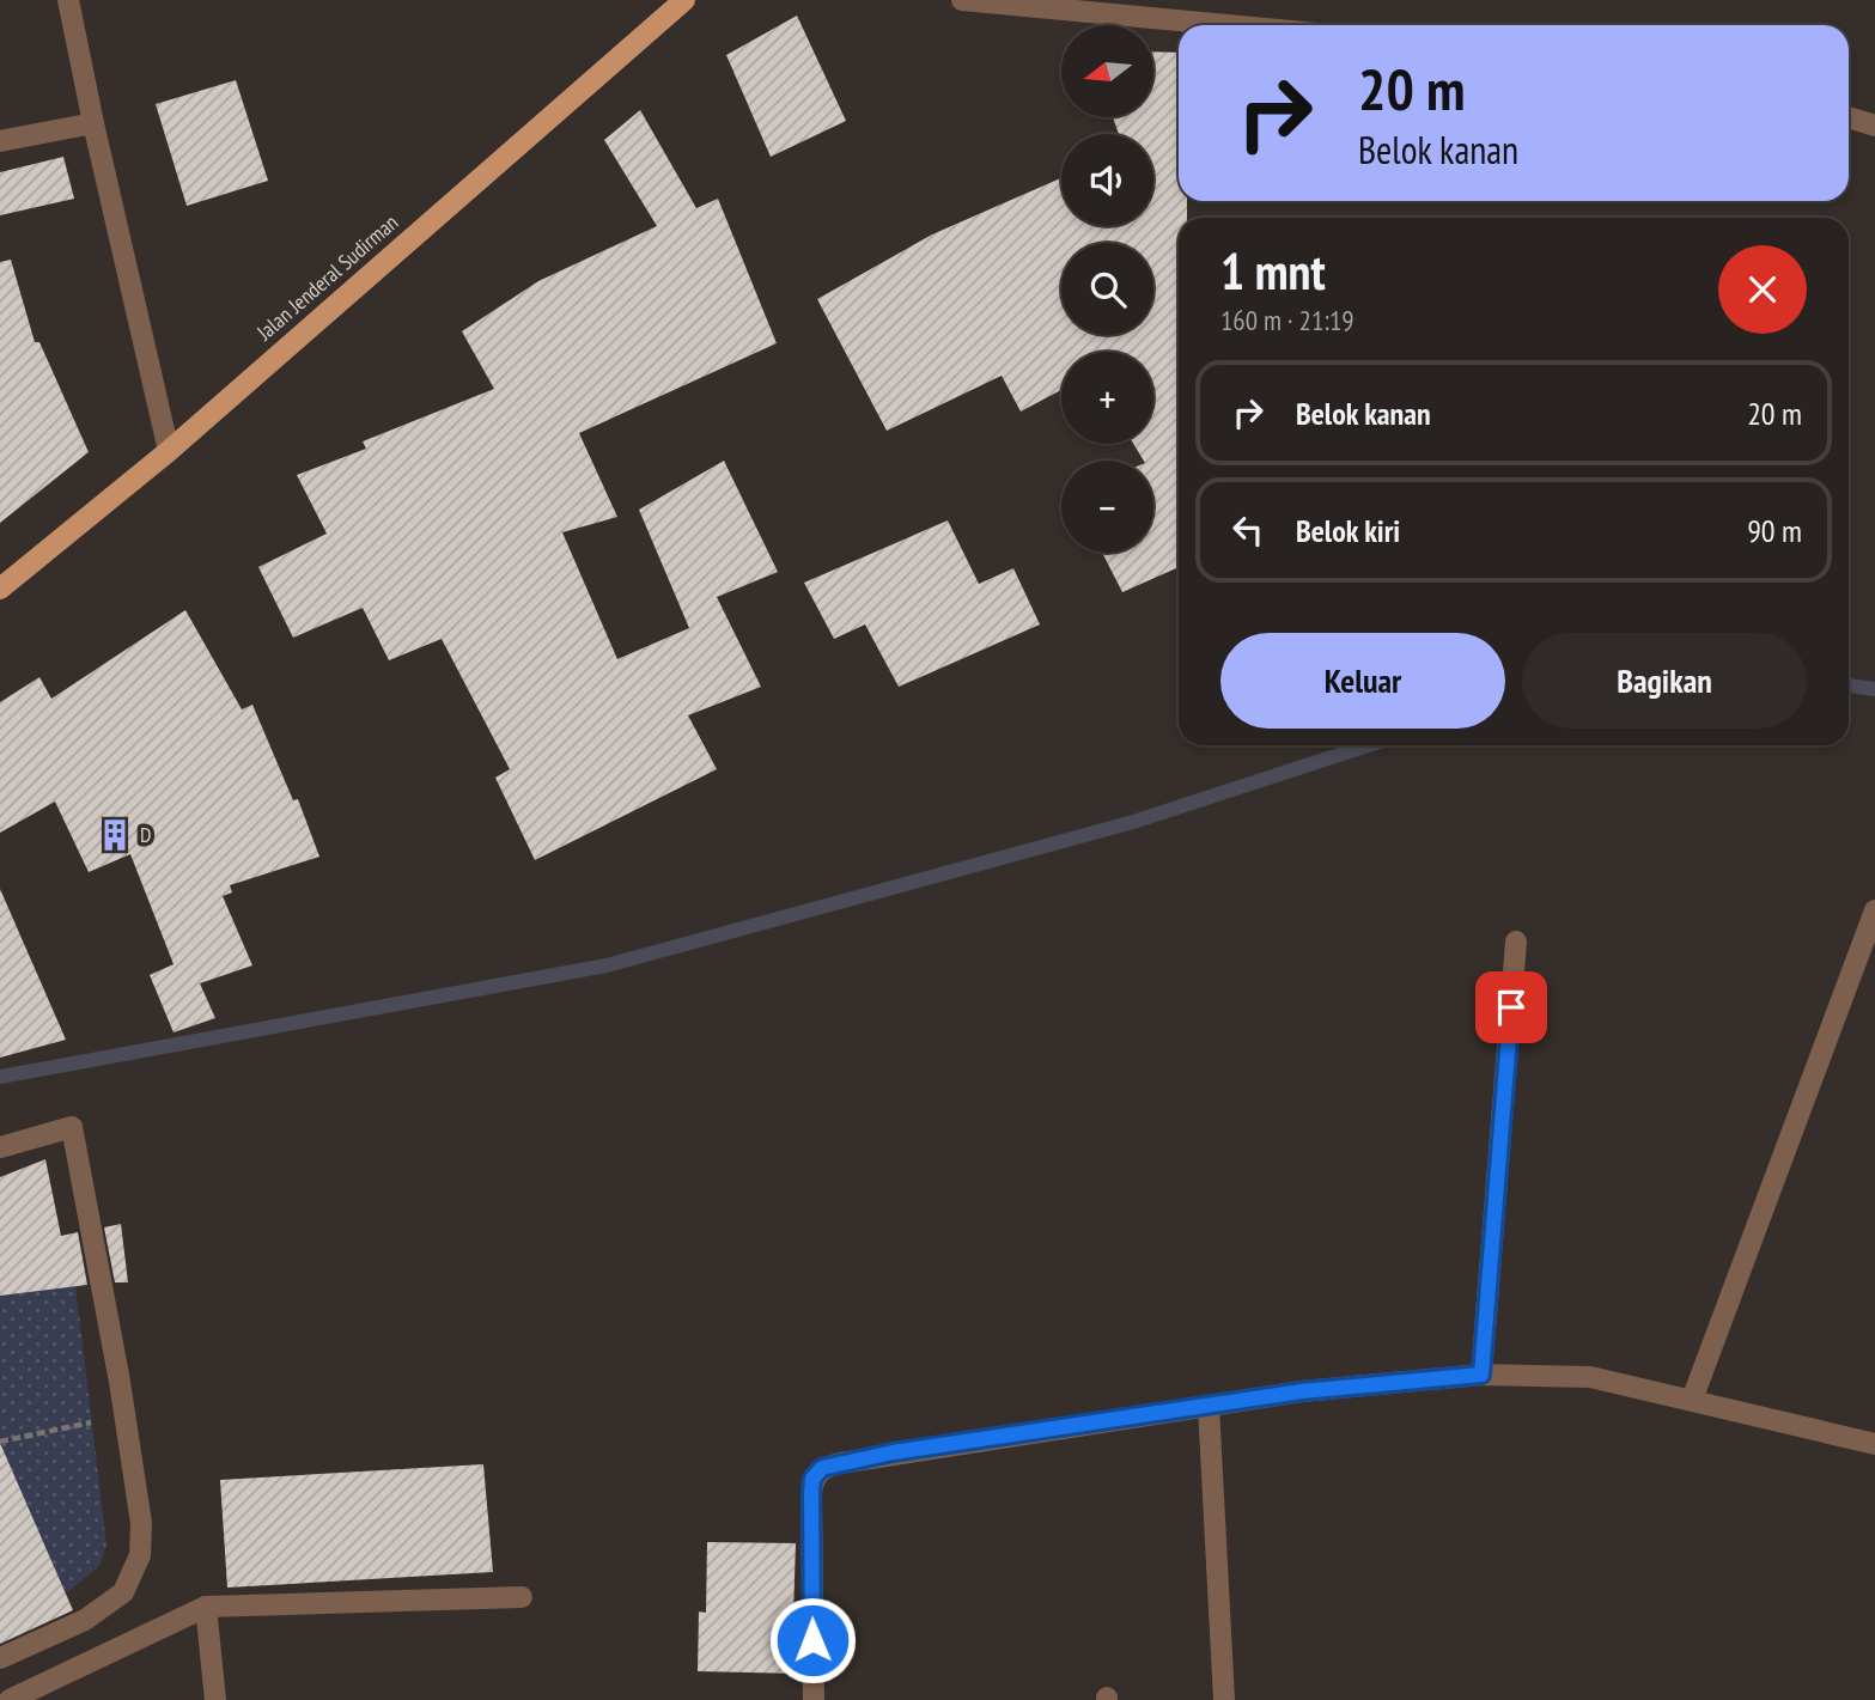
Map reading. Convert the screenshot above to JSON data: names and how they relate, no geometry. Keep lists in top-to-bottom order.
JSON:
{
  "streets": {
    "main road": ["Jalan Jenderal Sudirman"]
  },
  "places": {
    "building": ["D"]
  },
  "north": "left",
  "page": {
    "map_buttons": ["+", "−"],
    "turn": ["20 m", "Belok kanan"],
    "heading": ["1 mnt", "160 m · 21:19"],
    "list": [
      {
        "name": "Belok kanan",
        "value": "20 m"
      },
      {
        "name": "Belok kiri",
        "value": "90 m"
      }
    ],
    "buttons": ["Keluar", "Bagikan"]
  }
}
